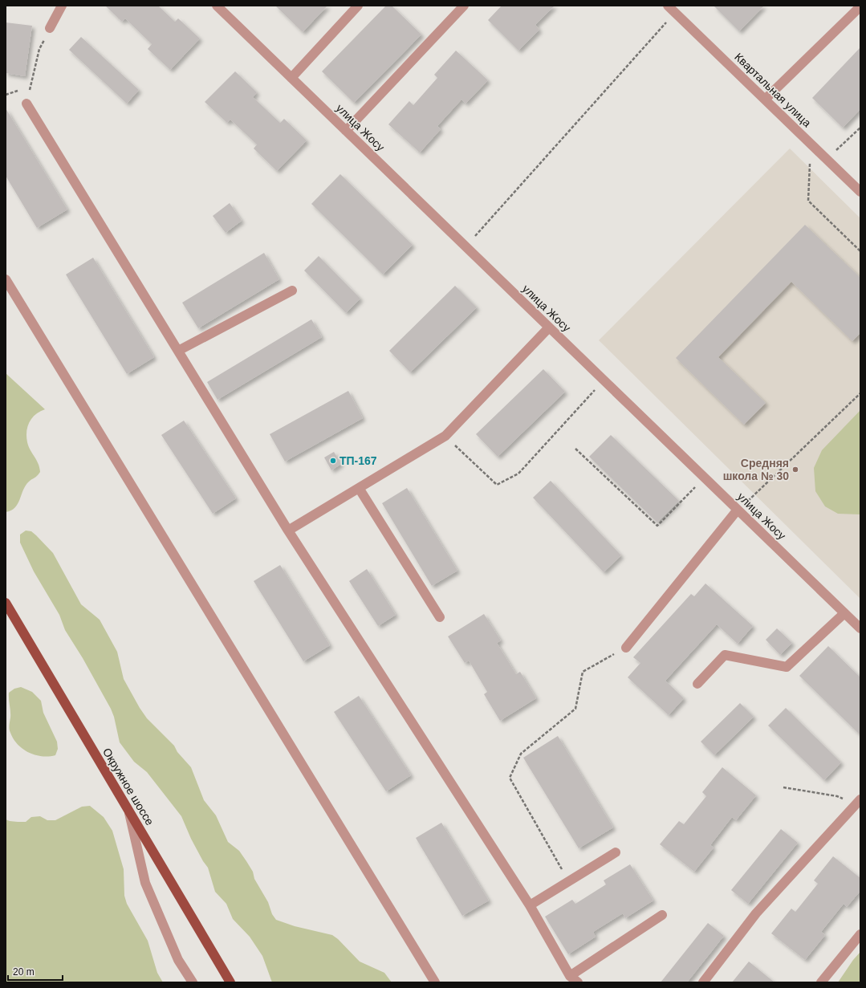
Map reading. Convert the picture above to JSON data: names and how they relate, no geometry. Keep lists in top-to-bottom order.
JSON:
{
  "streets": {
    "main road": ["Окружное шоссе"],
    "street": ["Квартальная улица", "улица Жосу"]
  },
  "places": ["ТП-167", "Средняя школа № 30"],
  "scale_bar": "20 m"
}
